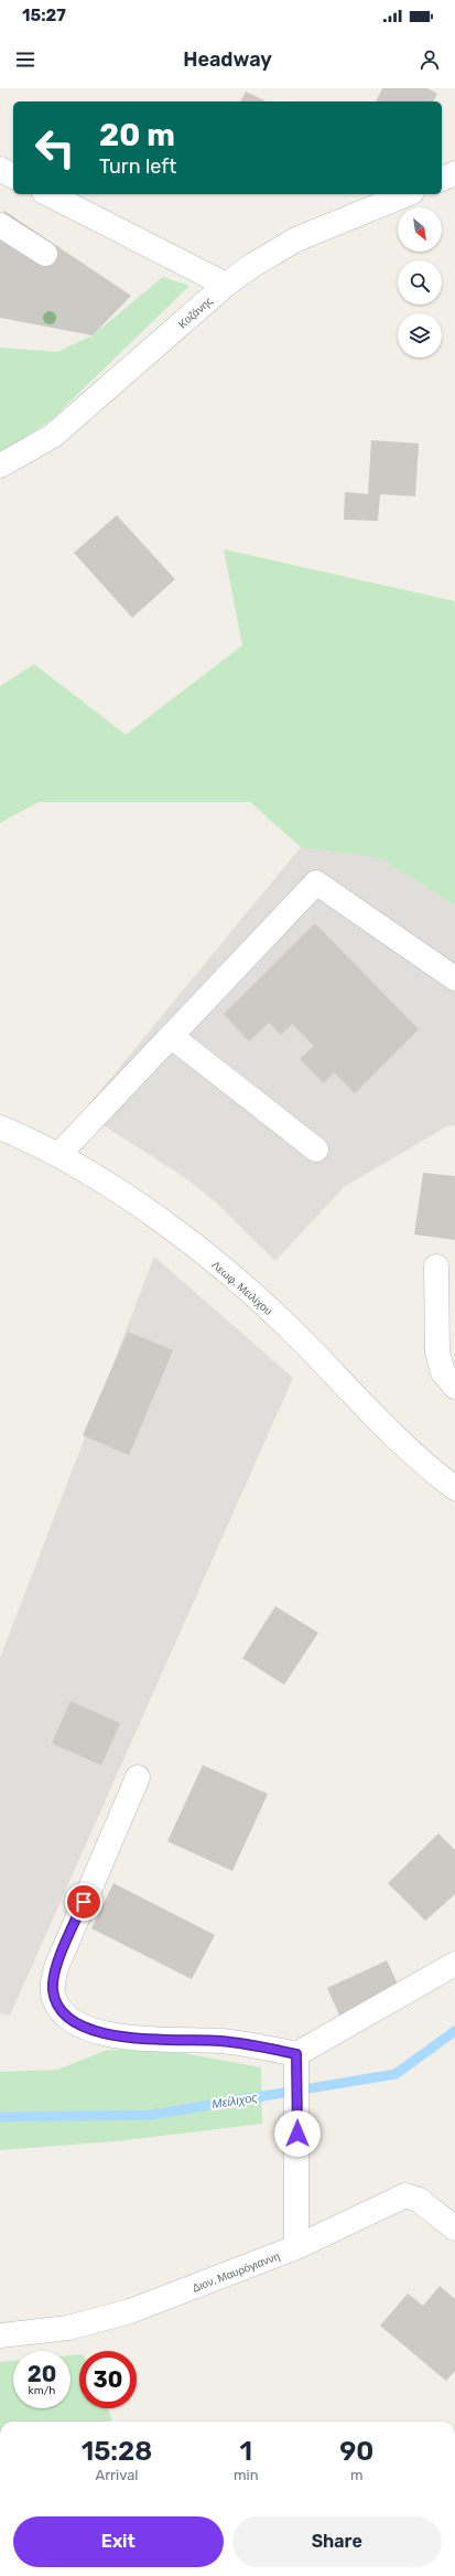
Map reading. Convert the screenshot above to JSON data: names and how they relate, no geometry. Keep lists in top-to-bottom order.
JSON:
{
  "streets": {
    "street": ["Κοζάνης", "Λεωφ. Μειλίχου", "Διον. Μαυρόγιαννη"]
  },
  "water": ["Μείλιχος"],
  "north": "bottom right",
  "page": {
    "status": "15:27",
    "header": "Headway",
    "turn": ["20 m", "Turn left"],
    "speed": "20 km/h",
    "limit": "30",
    "eta": [
      "15:28",
      "Arrival",
      "1",
      "min",
      "90",
      "m"
    ],
    "buttons": ["Exit", "Share"]
  }
}
